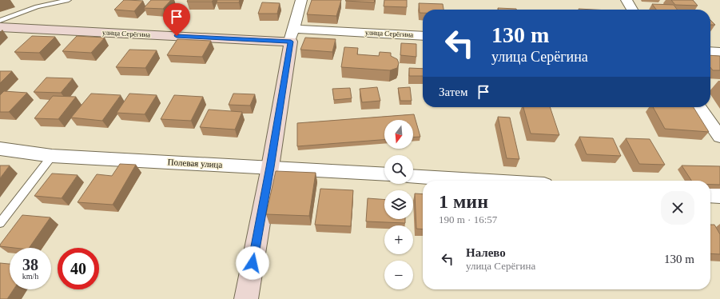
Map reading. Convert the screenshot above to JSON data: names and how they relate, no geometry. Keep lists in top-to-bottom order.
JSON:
{
  "streets": {
    "street": ["улица Серёгина", "Полевая улица"]
  },
  "north": "bottom",
  "page": {
    "turn": ["130 m", "улица Серёгина"],
    "then": "Затем",
    "map_buttons": ["+", "−"],
    "heading": ["1 мин", "190 m · 16:57"],
    "list": [
      {
        "name": "Налево",
        "note": "улица Серёгина",
        "value": "130 m"
      }
    ],
    "speed": "38 km/h",
    "limit": "40"
  }
}
